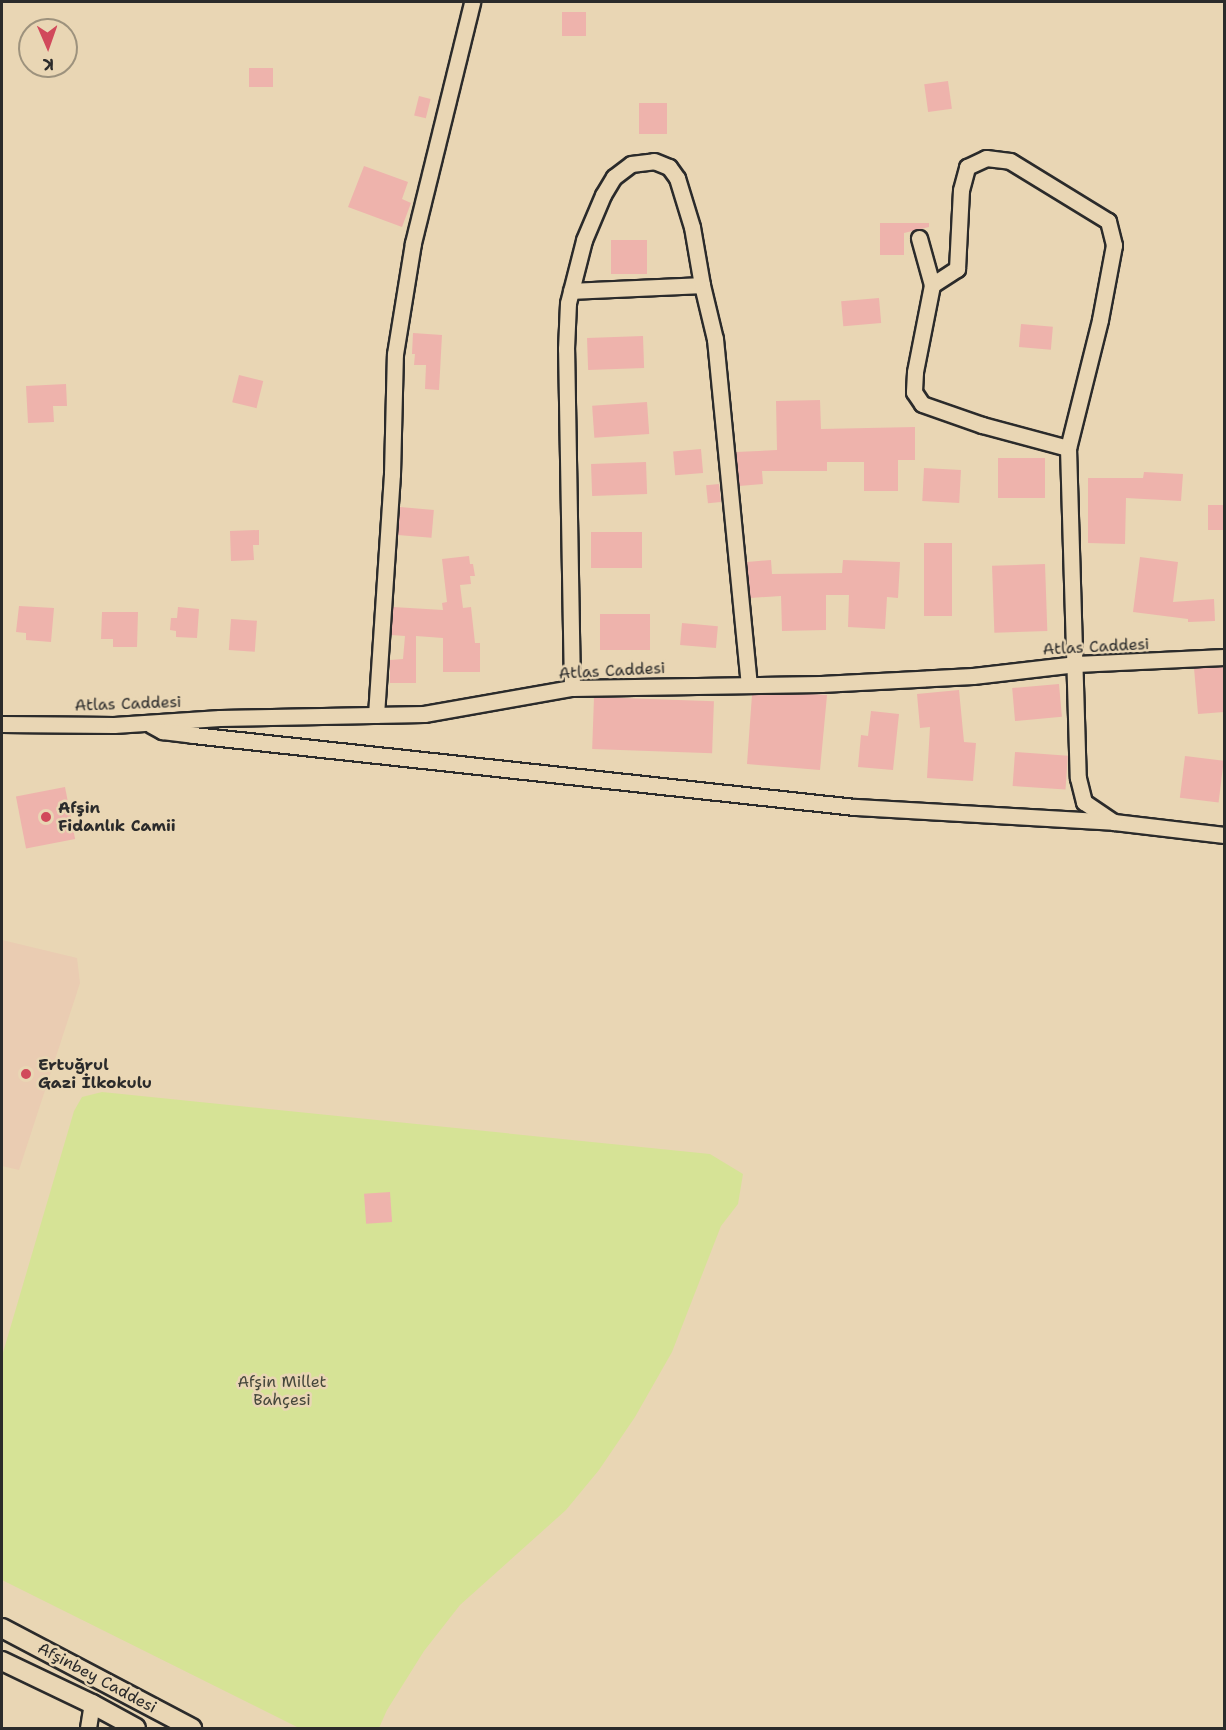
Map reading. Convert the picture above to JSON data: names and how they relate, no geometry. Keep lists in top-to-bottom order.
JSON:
{
  "streets": {
    "main road": ["Afşinbey Caddesi"],
    "street": ["Atlas Caddesi"]
  },
  "parks": ["Afşin Millet Bahçesi"],
  "places": ["Afşin Fidanlık Camii", "Ertuğrul Gazi İlkokulu"],
  "north": "bottom"
}
